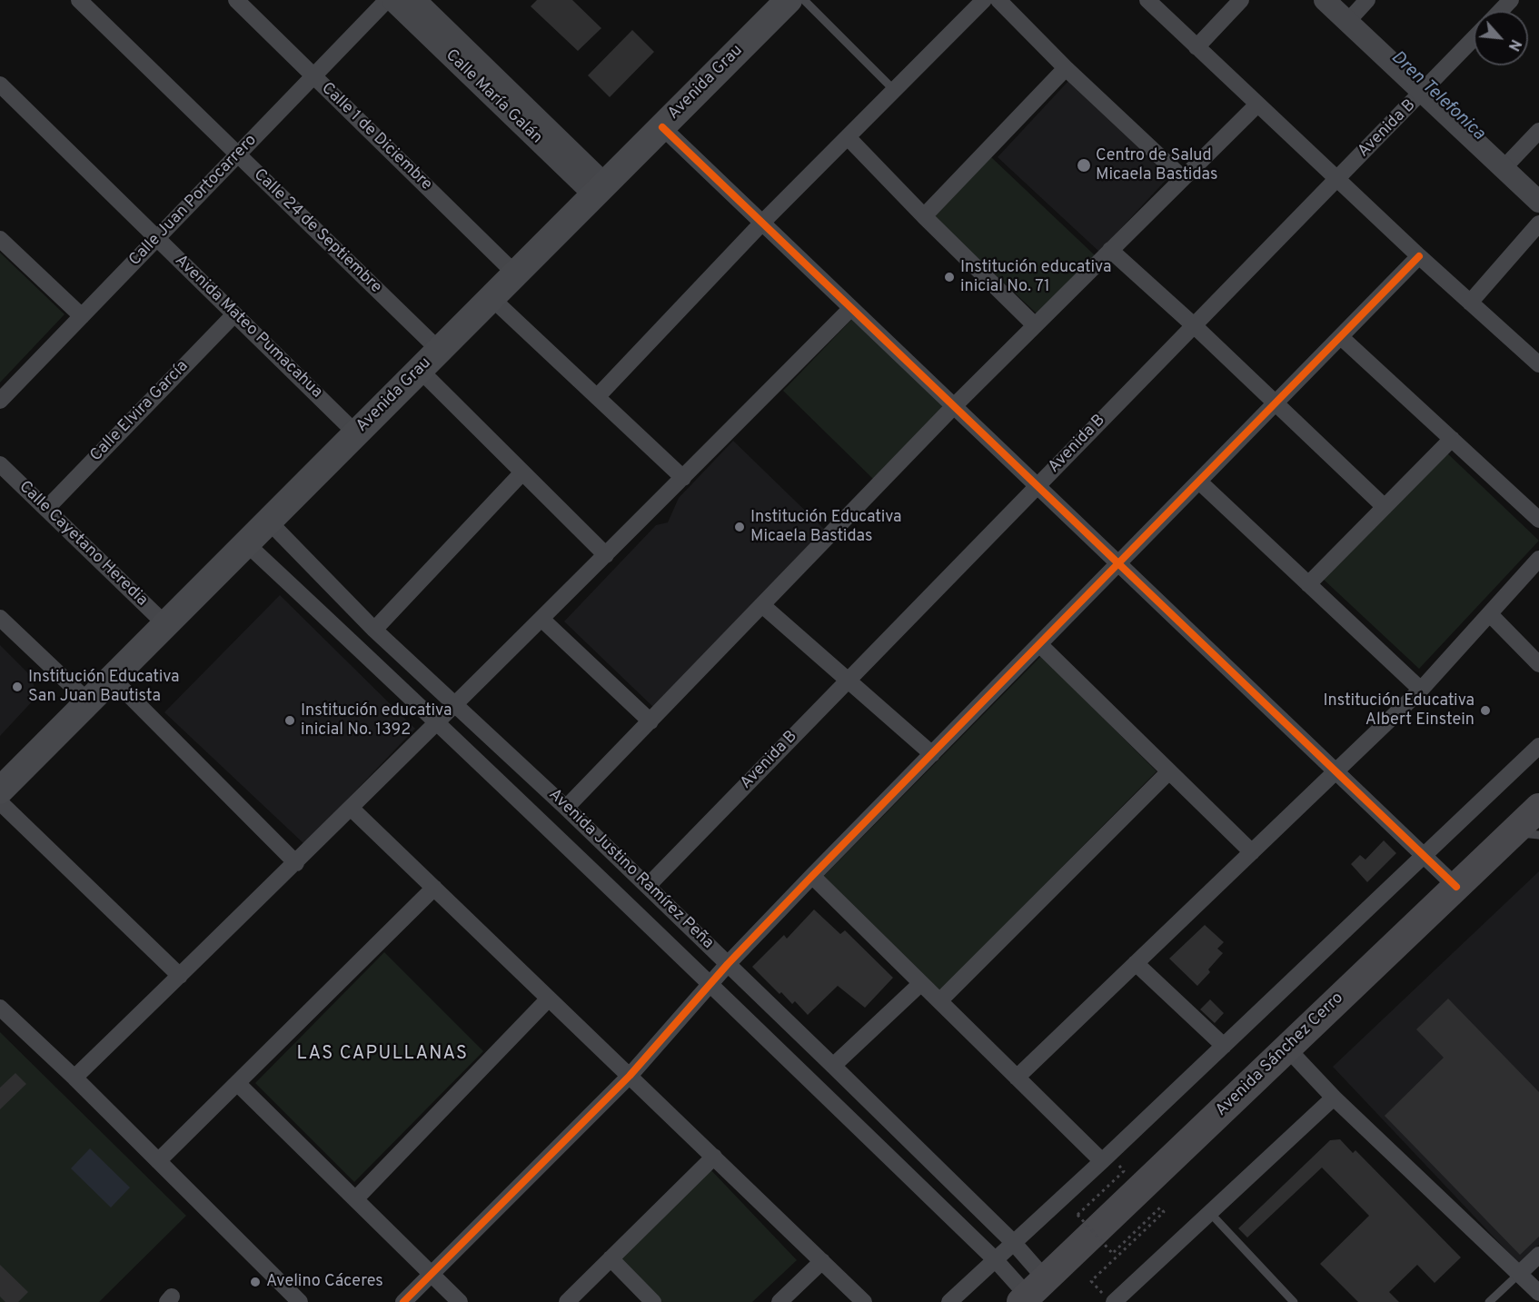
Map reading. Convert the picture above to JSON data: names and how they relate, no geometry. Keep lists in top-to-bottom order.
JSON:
{
  "streets": {
    "highway": ["Avenida Sánchez Cerro"],
    "main road": ["Avenida Grau"],
    "street": [
      "Calle María Galán",
      "Avenida B",
      "Calle 1 de Diciembre",
      "Calle Juan Portocarrero",
      "Calle 24 de Septiembre",
      "Avenida Mateo Pumacahua",
      "Calle Elvira García",
      "Calle Cayetano Heredia",
      "Avenida Justino Ramírez Peña"
    ]
  },
  "crossings": [
    ["Avenida Grau", "Calle María Galán"],
    ["Avenida Grau", "Calle 1 de Diciembre"],
    ["Avenida Grau", "Calle 24 de Septiembre"],
    ["Avenida Grau", "Avenida Mateo Pumacahua"],
    ["Avenida Grau", "Calle Cayetano Heredia"],
    ["Avenida Grau", "Avenida Justino Ramírez Peña"],
    ["Avenida B", "Avenida Justino Ramírez Peña"],
    ["Calle 1 de Diciembre", "Calle Juan Portocarrero"],
    ["Calle Juan Portocarrero", "Calle 24 de Septiembre"],
    ["Calle Juan Portocarrero", "Avenida Mateo Pumacahua"],
    ["Avenida Mateo Pumacahua", "Calle Elvira García"],
    ["Calle Elvira García", "Calle Cayetano Heredia"],
    ["Avenida Justino Ramírez Peña", "Avenida Sánchez Cerro"]
  ],
  "districts": ["LAS CAPULLANAS"],
  "water": ["Dren Telefonica"],
  "places": [
    "Centro de Salud Micaela Bastidas",
    "Institución educativa inicial No. 71",
    "Institución Educativa Micaela Bastidas",
    "Institución Educativa San Juan Bautista",
    "Institución Educativa Albert Einstein",
    "Institución educativa inicial No. 1392",
    "Avelino Cáceres"
  ],
  "north": "bottom right"
}
